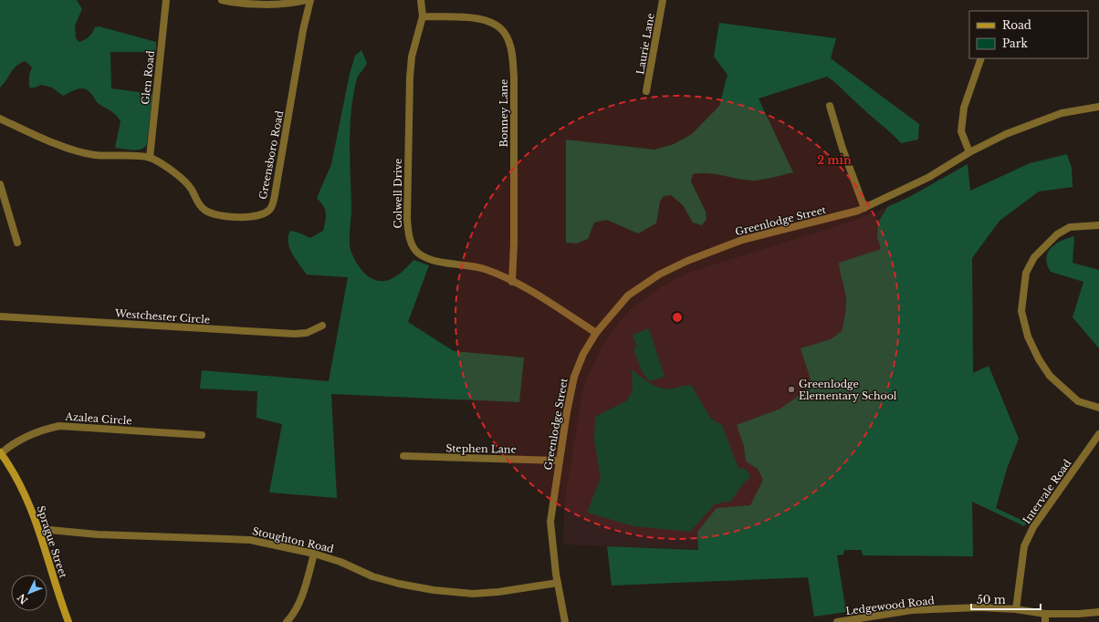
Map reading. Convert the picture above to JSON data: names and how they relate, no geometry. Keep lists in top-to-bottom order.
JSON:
{
  "streets": {
    "main road": ["Sprague Street"],
    "street": [
      "Laurie Lane",
      "Glen Road",
      "Bonney Lane",
      "Greensboro Road",
      "Colwell Drive",
      "Greenlodge Street",
      "Westchester Circle",
      "Azalea Circle",
      "Stephen Lane",
      "Intervale Road",
      "Stoughton Road",
      "Ledgewood Road"
    ]
  },
  "crossings": [
    ["Glen Road", "Greensboro Road"],
    ["Bonney Lane", "Colwell Drive"],
    ["Colwell Drive", "Greenlodge Street"],
    ["Greenlodge Street", "Stephen Lane"],
    ["Greenlodge Street", "Stoughton Road"],
    ["Azalea Circle", "Sprague Street"],
    ["Intervale Road", "Ledgewood Road"],
    ["Stoughton Road", "Sprague Street"]
  ],
  "places": ["Greenlodge Elementary School"],
  "legend": ["Road", "Park"],
  "scale_bar": "50 m",
  "north": "bottom left",
  "rings": ["2 min"]
}
